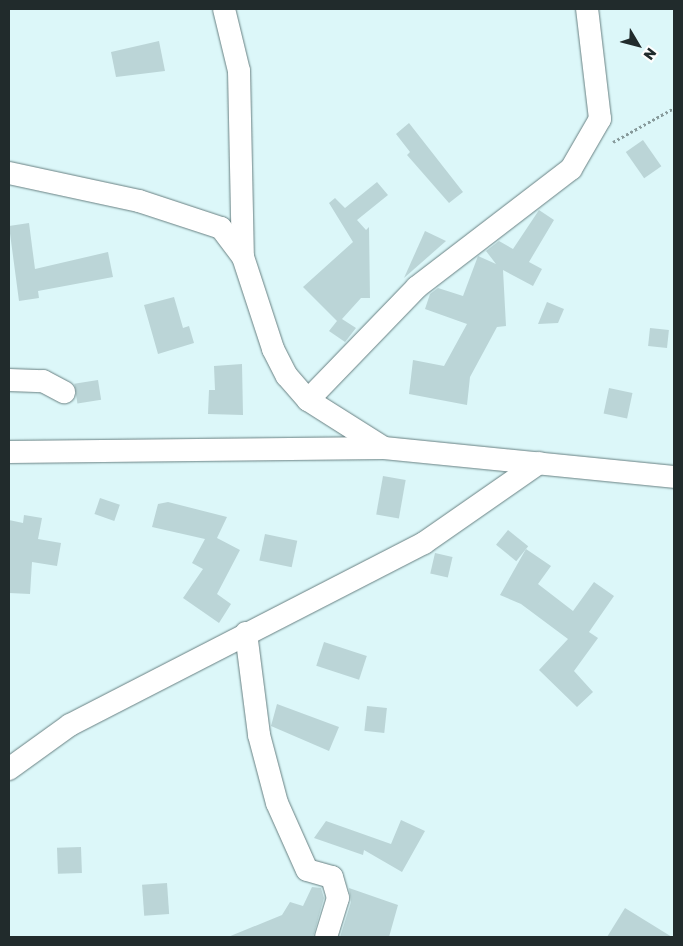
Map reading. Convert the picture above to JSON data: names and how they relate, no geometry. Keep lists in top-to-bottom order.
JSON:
{
  "north": "bottom right"
}
